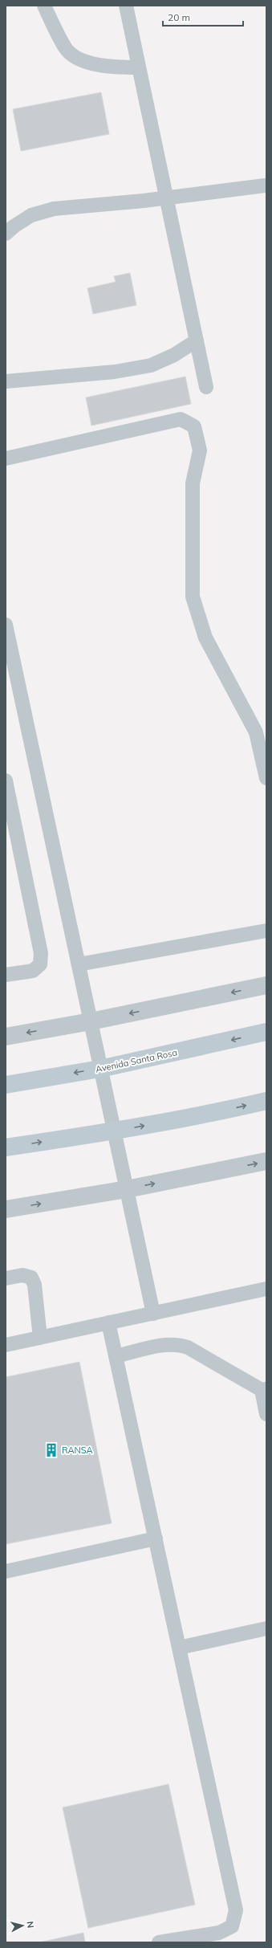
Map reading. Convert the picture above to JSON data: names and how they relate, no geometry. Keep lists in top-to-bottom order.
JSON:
{
  "streets": {
    "main road": ["Avenida Santa Rosa"]
  },
  "places": {
    "building": ["RANSA"]
  },
  "scale_bar": "20 m",
  "north": "right"
}
